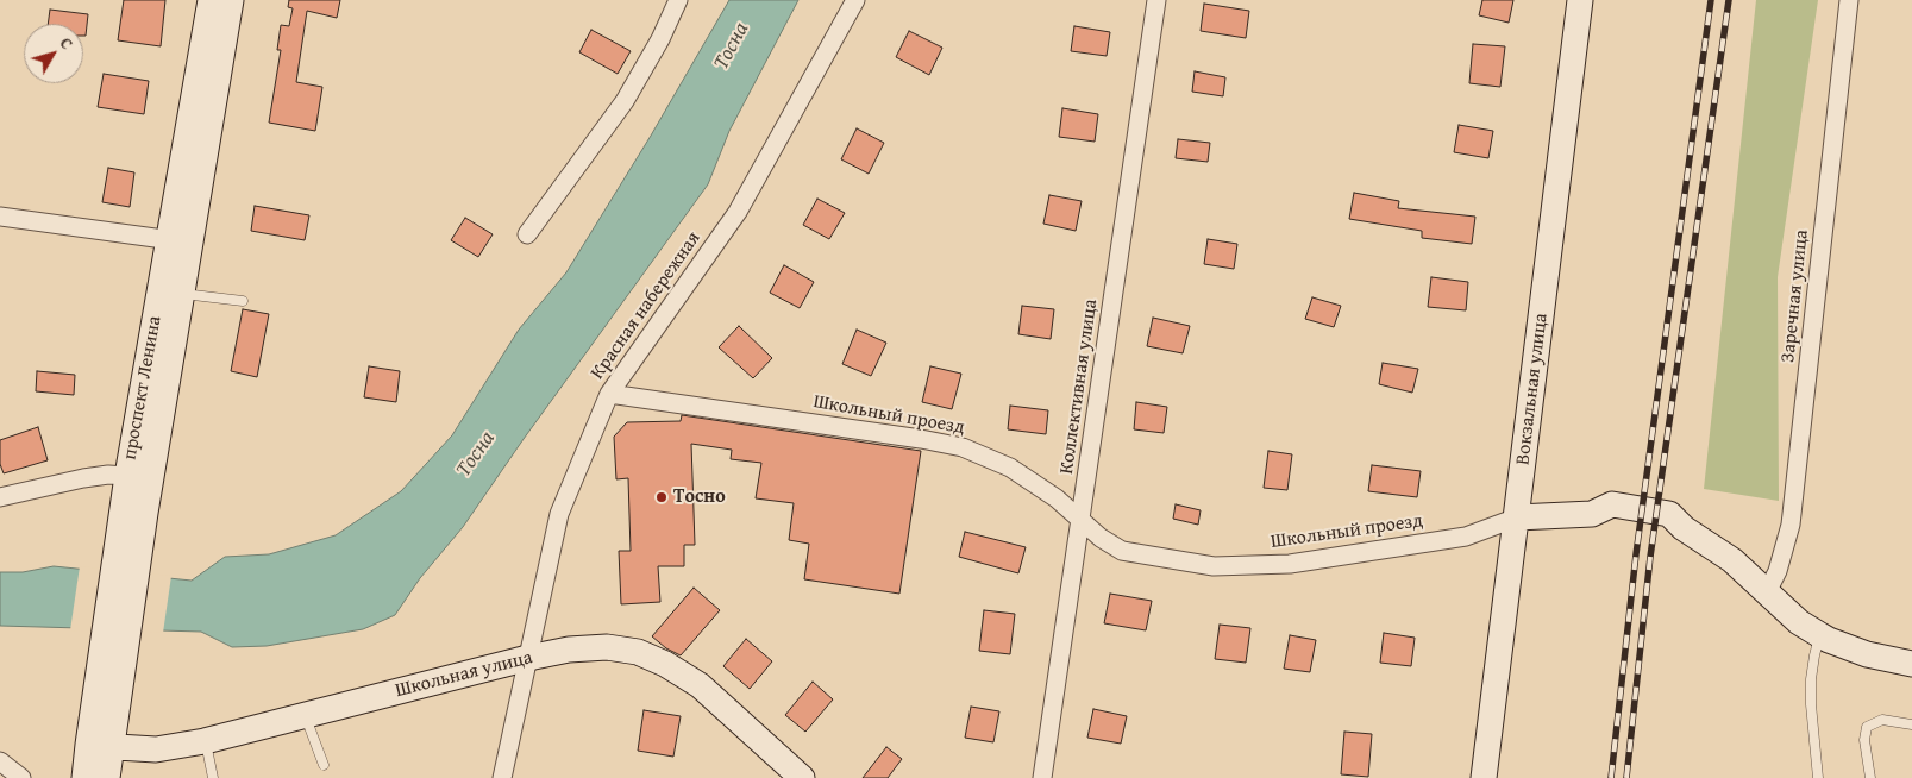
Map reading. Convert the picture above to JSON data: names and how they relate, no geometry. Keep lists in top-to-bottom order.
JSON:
{
  "streets": {
    "street": [
      "Заречная улица",
      "Красная набережная",
      "Коллективная улица",
      "проспект Ленина",
      "Вокзальная улица",
      "Школьный проезд",
      "Школьная улица"
    ]
  },
  "crossings": [
    ["Красная набережная", "Школьный проезд"],
    ["Красная набережная", "Школьная улица"],
    ["Коллективная улица", "Школьный проезд"],
    ["проспект Ленина", "Школьная улица"],
    ["Вокзальная улица", "Школьный проезд"]
  ],
  "water": ["Тосна"],
  "places": ["Тосно"],
  "north": "top right"
}
